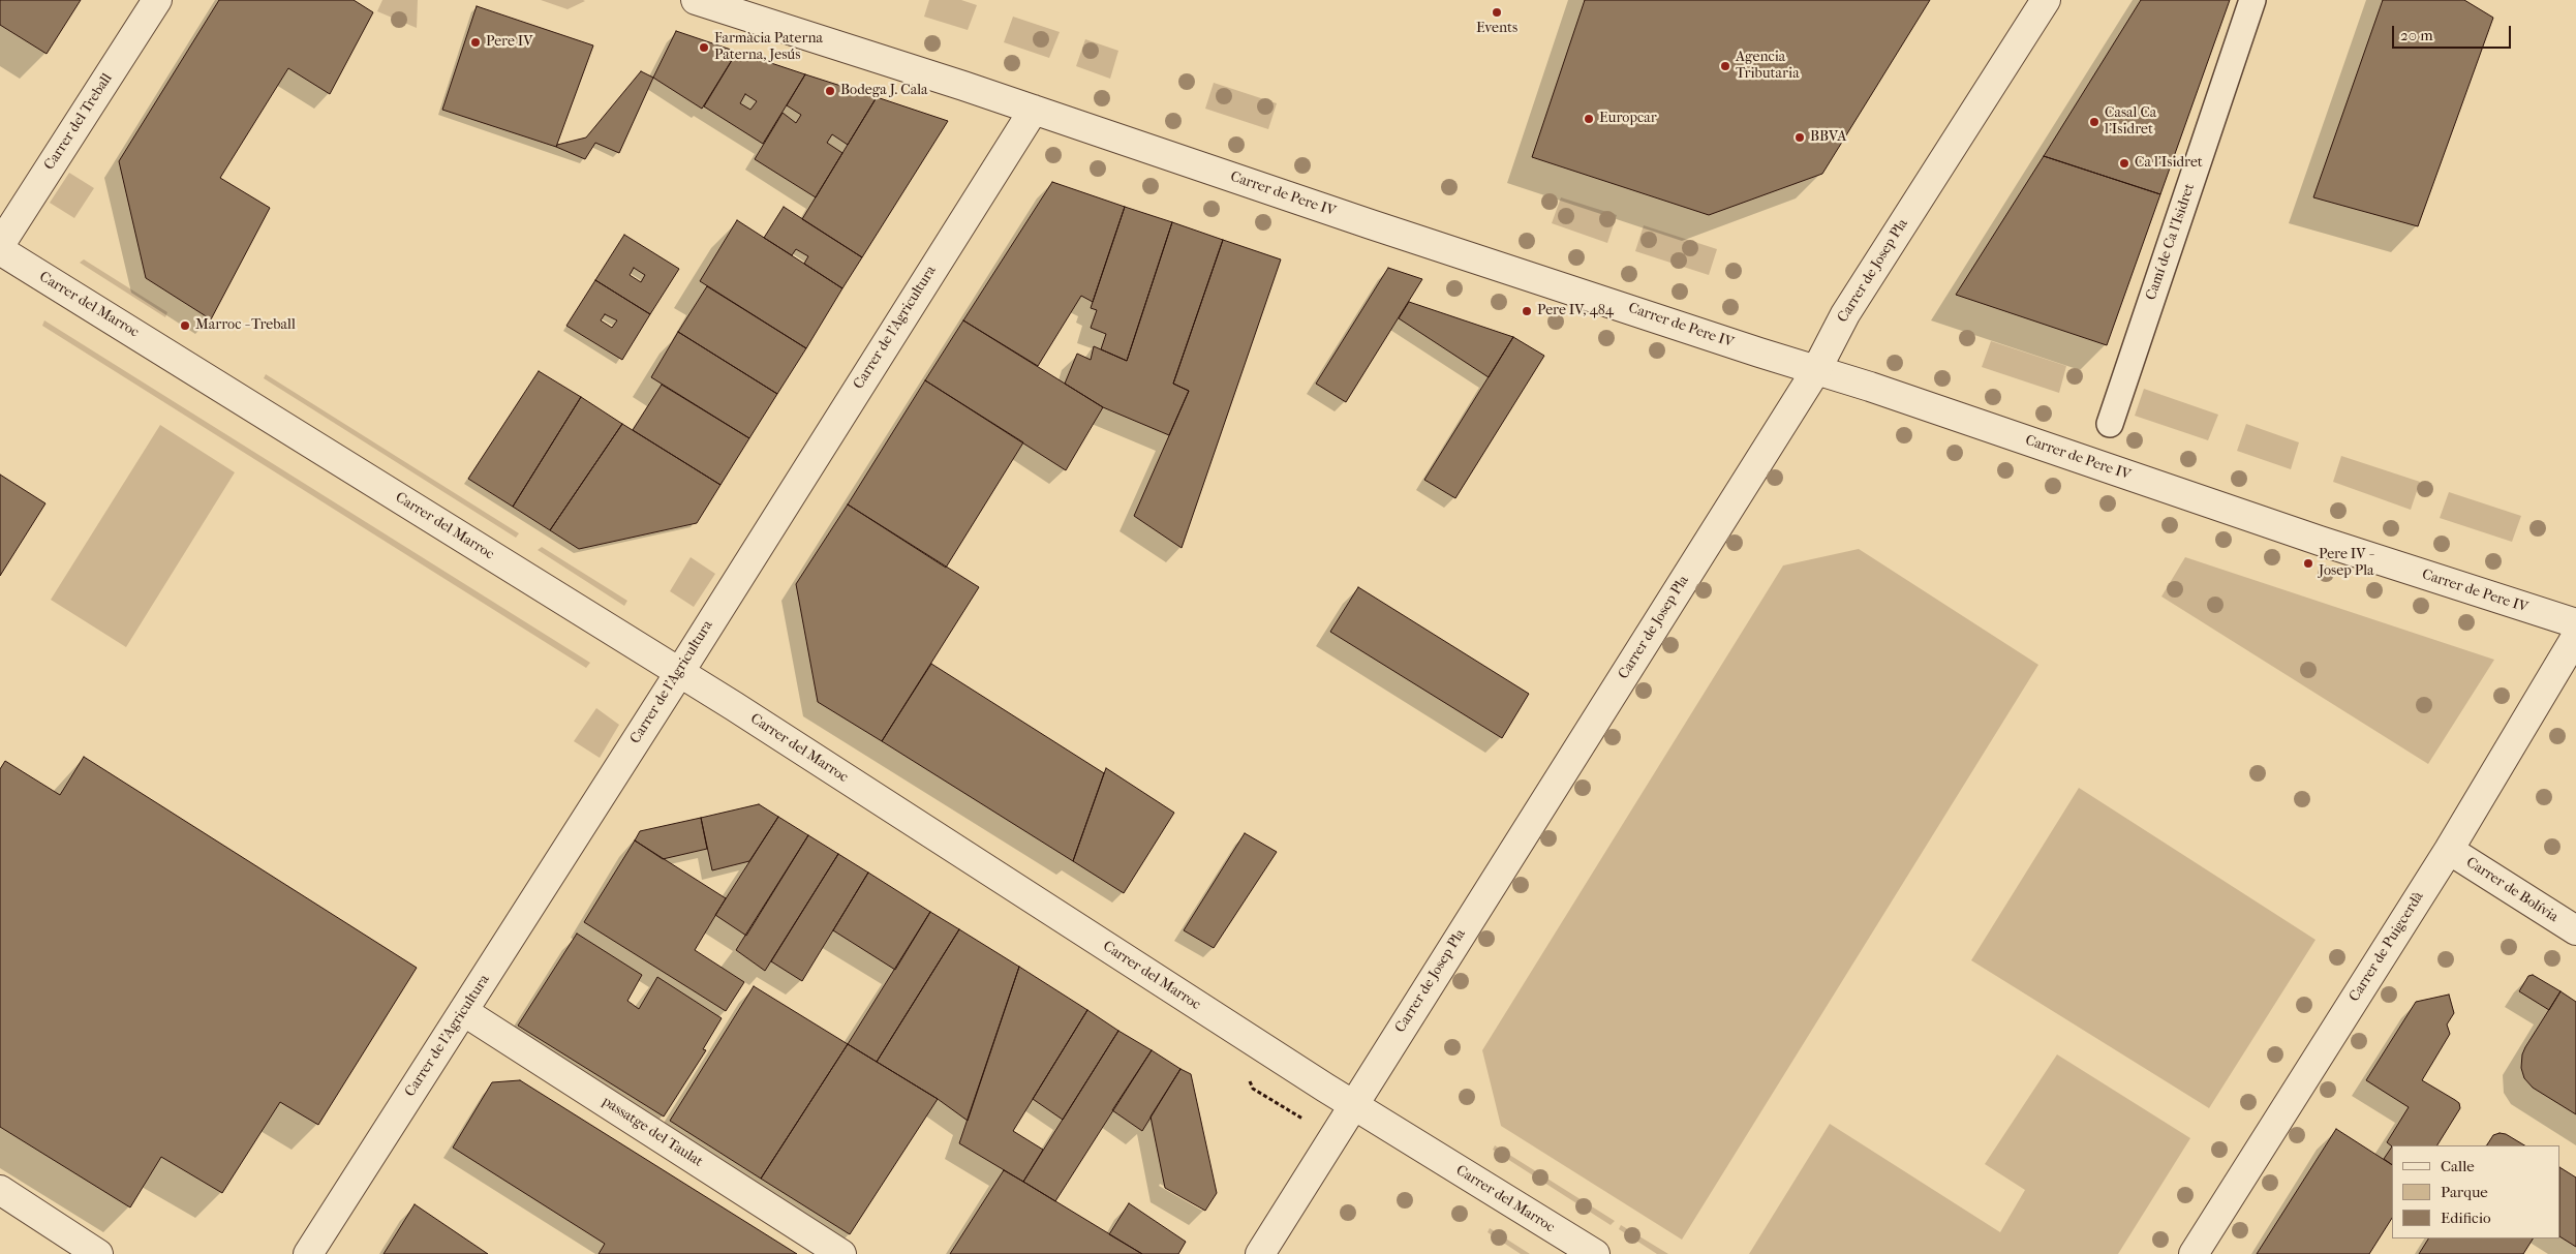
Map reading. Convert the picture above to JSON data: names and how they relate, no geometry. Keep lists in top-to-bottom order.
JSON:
{
  "streets": {
    "street": [
      "Carrer del Treball",
      "Carrer de Pere IV",
      "Camí de Ca l'Isidret",
      "Carrer de Josep Pla",
      "Carrer del Marroc",
      "Carrer de l'Agricultura",
      "Carrer de Bolívia",
      "Carrer de Puigcerdà",
      "passatge del Taulat"
    ]
  },
  "crossings": [
    ["Carrer de Pere IV", "Carrer de Josep Pla"],
    ["Carrer de Pere IV", "Carrer de l'Agricultura"],
    ["Carrer de Josep Pla", "Carrer del Marroc"],
    ["Carrer del Marroc", "Carrer de l'Agricultura"],
    ["Carrer de l'Agricultura", "passatge del Taulat"],
    ["Carrer de Bolívia", "Carrer de Puigcerdà"]
  ],
  "places": [
    "Events",
    "Pere IV",
    "Farmàcia Paterna Paterna, Jesús",
    "Agencia Tributaria",
    "Bodega J. Cala",
    "Europcar",
    "Casal Ca l'Isidret",
    "BBVA",
    "Ca l'Isidret",
    "Pere IV, 484",
    "Marroc - Treball",
    "Pere IV - Josep Pla"
  ],
  "legend": ["Calle", "Parque", "Edificio"],
  "scale_bar": "20 m"
}
